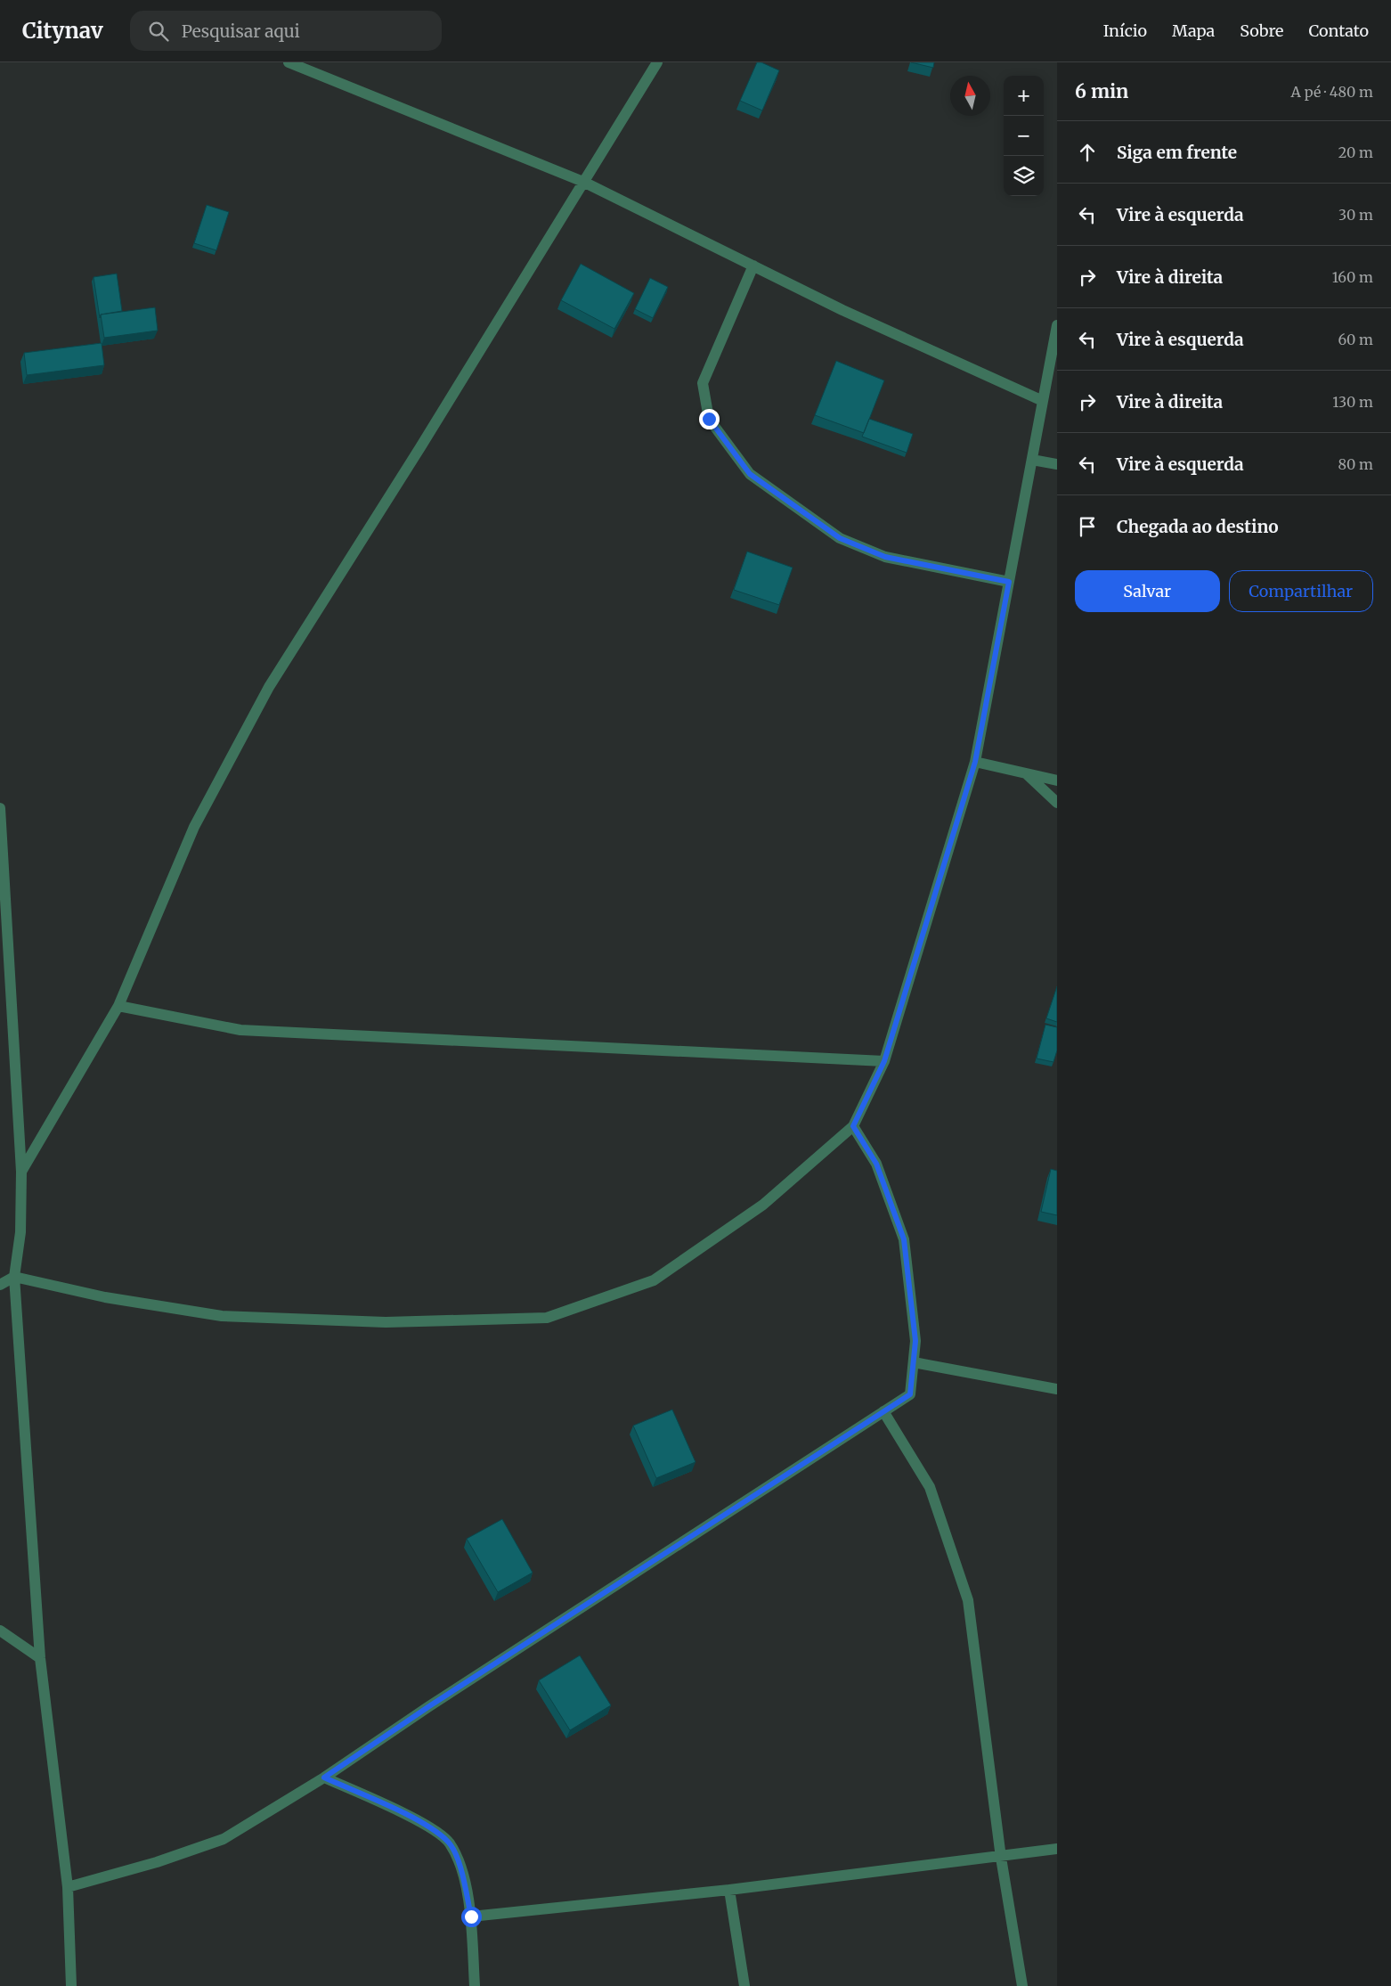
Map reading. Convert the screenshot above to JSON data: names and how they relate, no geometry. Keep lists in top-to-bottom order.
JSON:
{
  "north": "top",
  "page": {
    "header": "Citynav",
    "search": "Pesquisar aqui",
    "nav": [
      "Início",
      "Mapa",
      "Sobre",
      "Contato"
    ],
    "heading": ["6 min", "A pé · 480 m"],
    "map_buttons": ["+", "−"],
    "list": [
      ["Siga em frente", "20 m"],
      ["Vire à esquerda", "30 m"],
      ["Vire à direita", "160 m"],
      ["Vire à esquerda", "60 m"],
      ["Vire à direita", "130 m"],
      ["Vire à esquerda", "80 m"],
      "Chegada ao destino"
    ],
    "buttons": ["Salvar", "Compartilhar"]
  }
}
